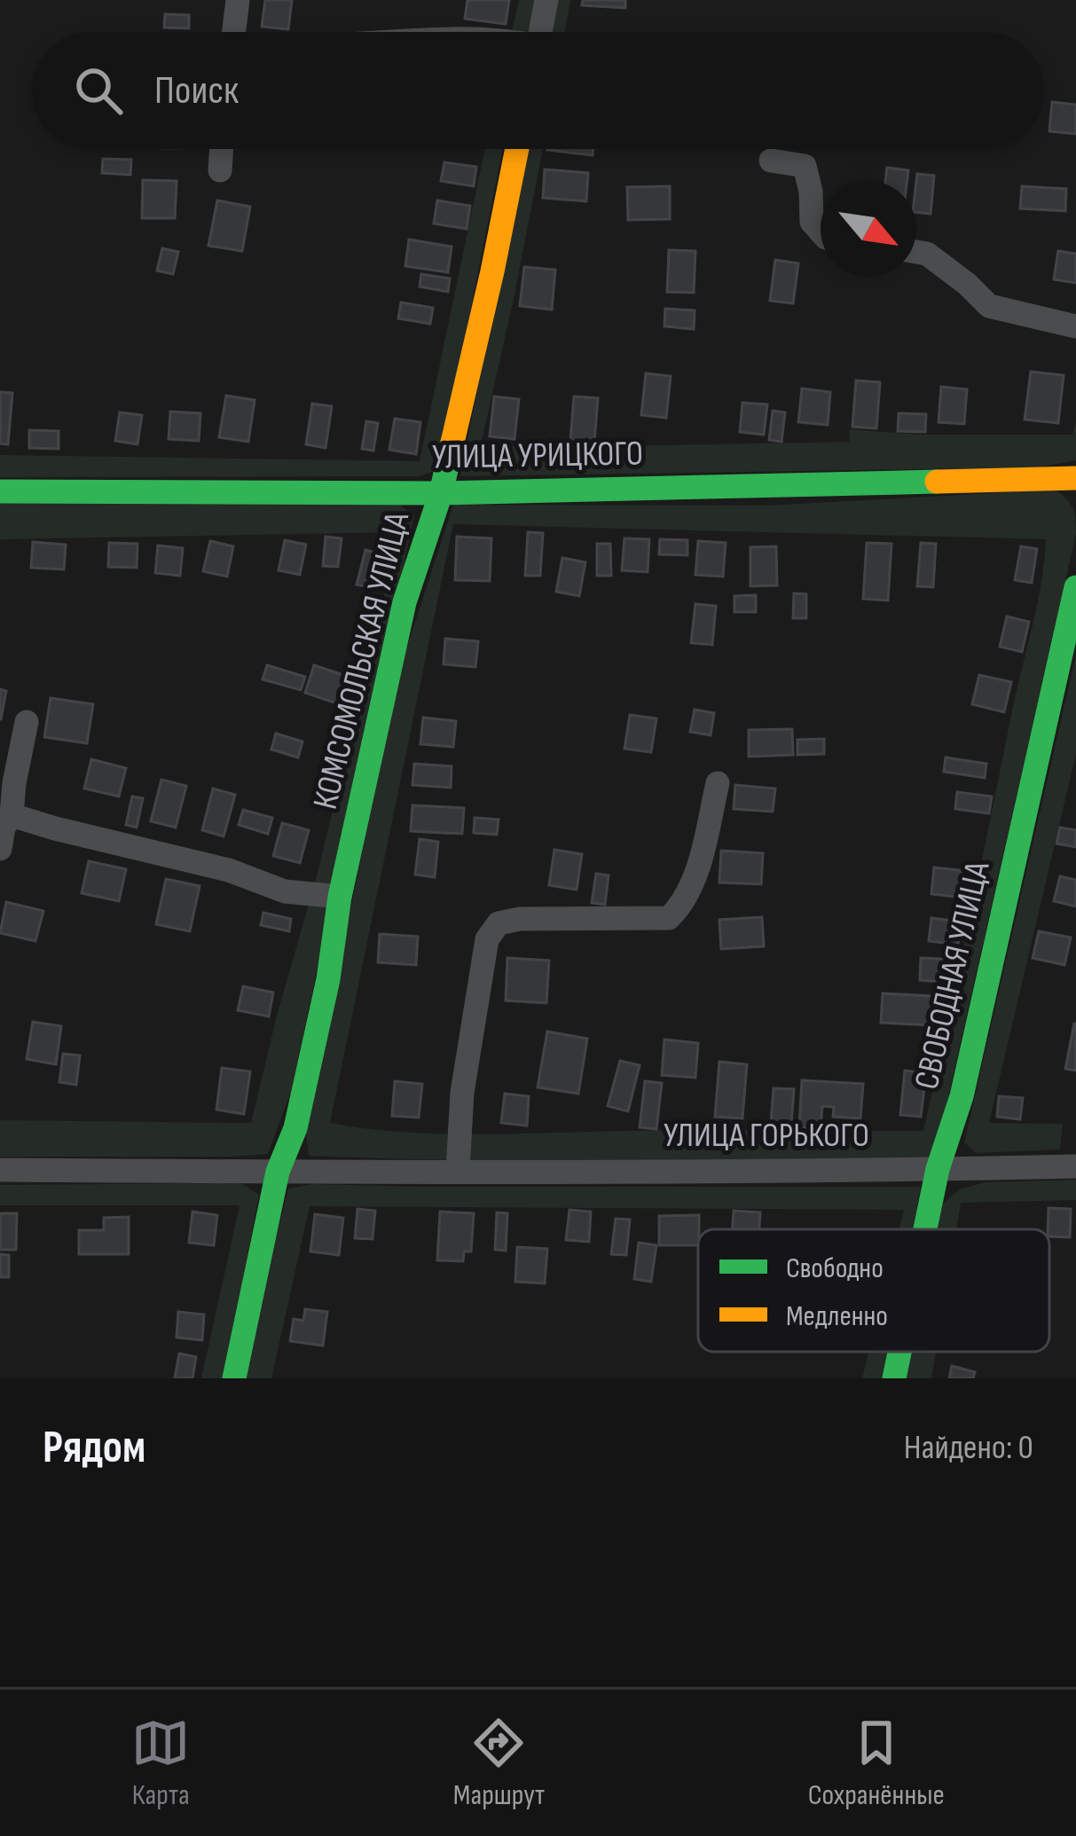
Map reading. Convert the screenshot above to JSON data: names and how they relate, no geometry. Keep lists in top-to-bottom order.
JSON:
{
  "streets": {
    "street": [
      "УЛИЦА УРИЦКОГО",
      "КОМСОМОЛЬСКАЯ УЛИЦА",
      "СВОБОДНАЯ УЛИЦА",
      "УЛИЦА ГОРЬКОГО"
    ]
  },
  "crossings": [
    ["УЛИЦА УРИЦКОГО", "КОМСОМОЛЬСКАЯ УЛИЦА"],
    ["КОМСОМОЛЬСКАЯ УЛИЦА", "УЛИЦА ГОРЬКОГО"],
    ["СВОБОДНАЯ УЛИЦА", "УЛИЦА ГОРЬКОГО"]
  ],
  "legend": ["Свободно", "Медленно"],
  "north": "bottom right",
  "page": {
    "search": "Поиск",
    "heading": ["Рядом", "Найдено: 0"],
    "nav": ["Карта", "Маршрут", "Сохранённые"]
  }
}
